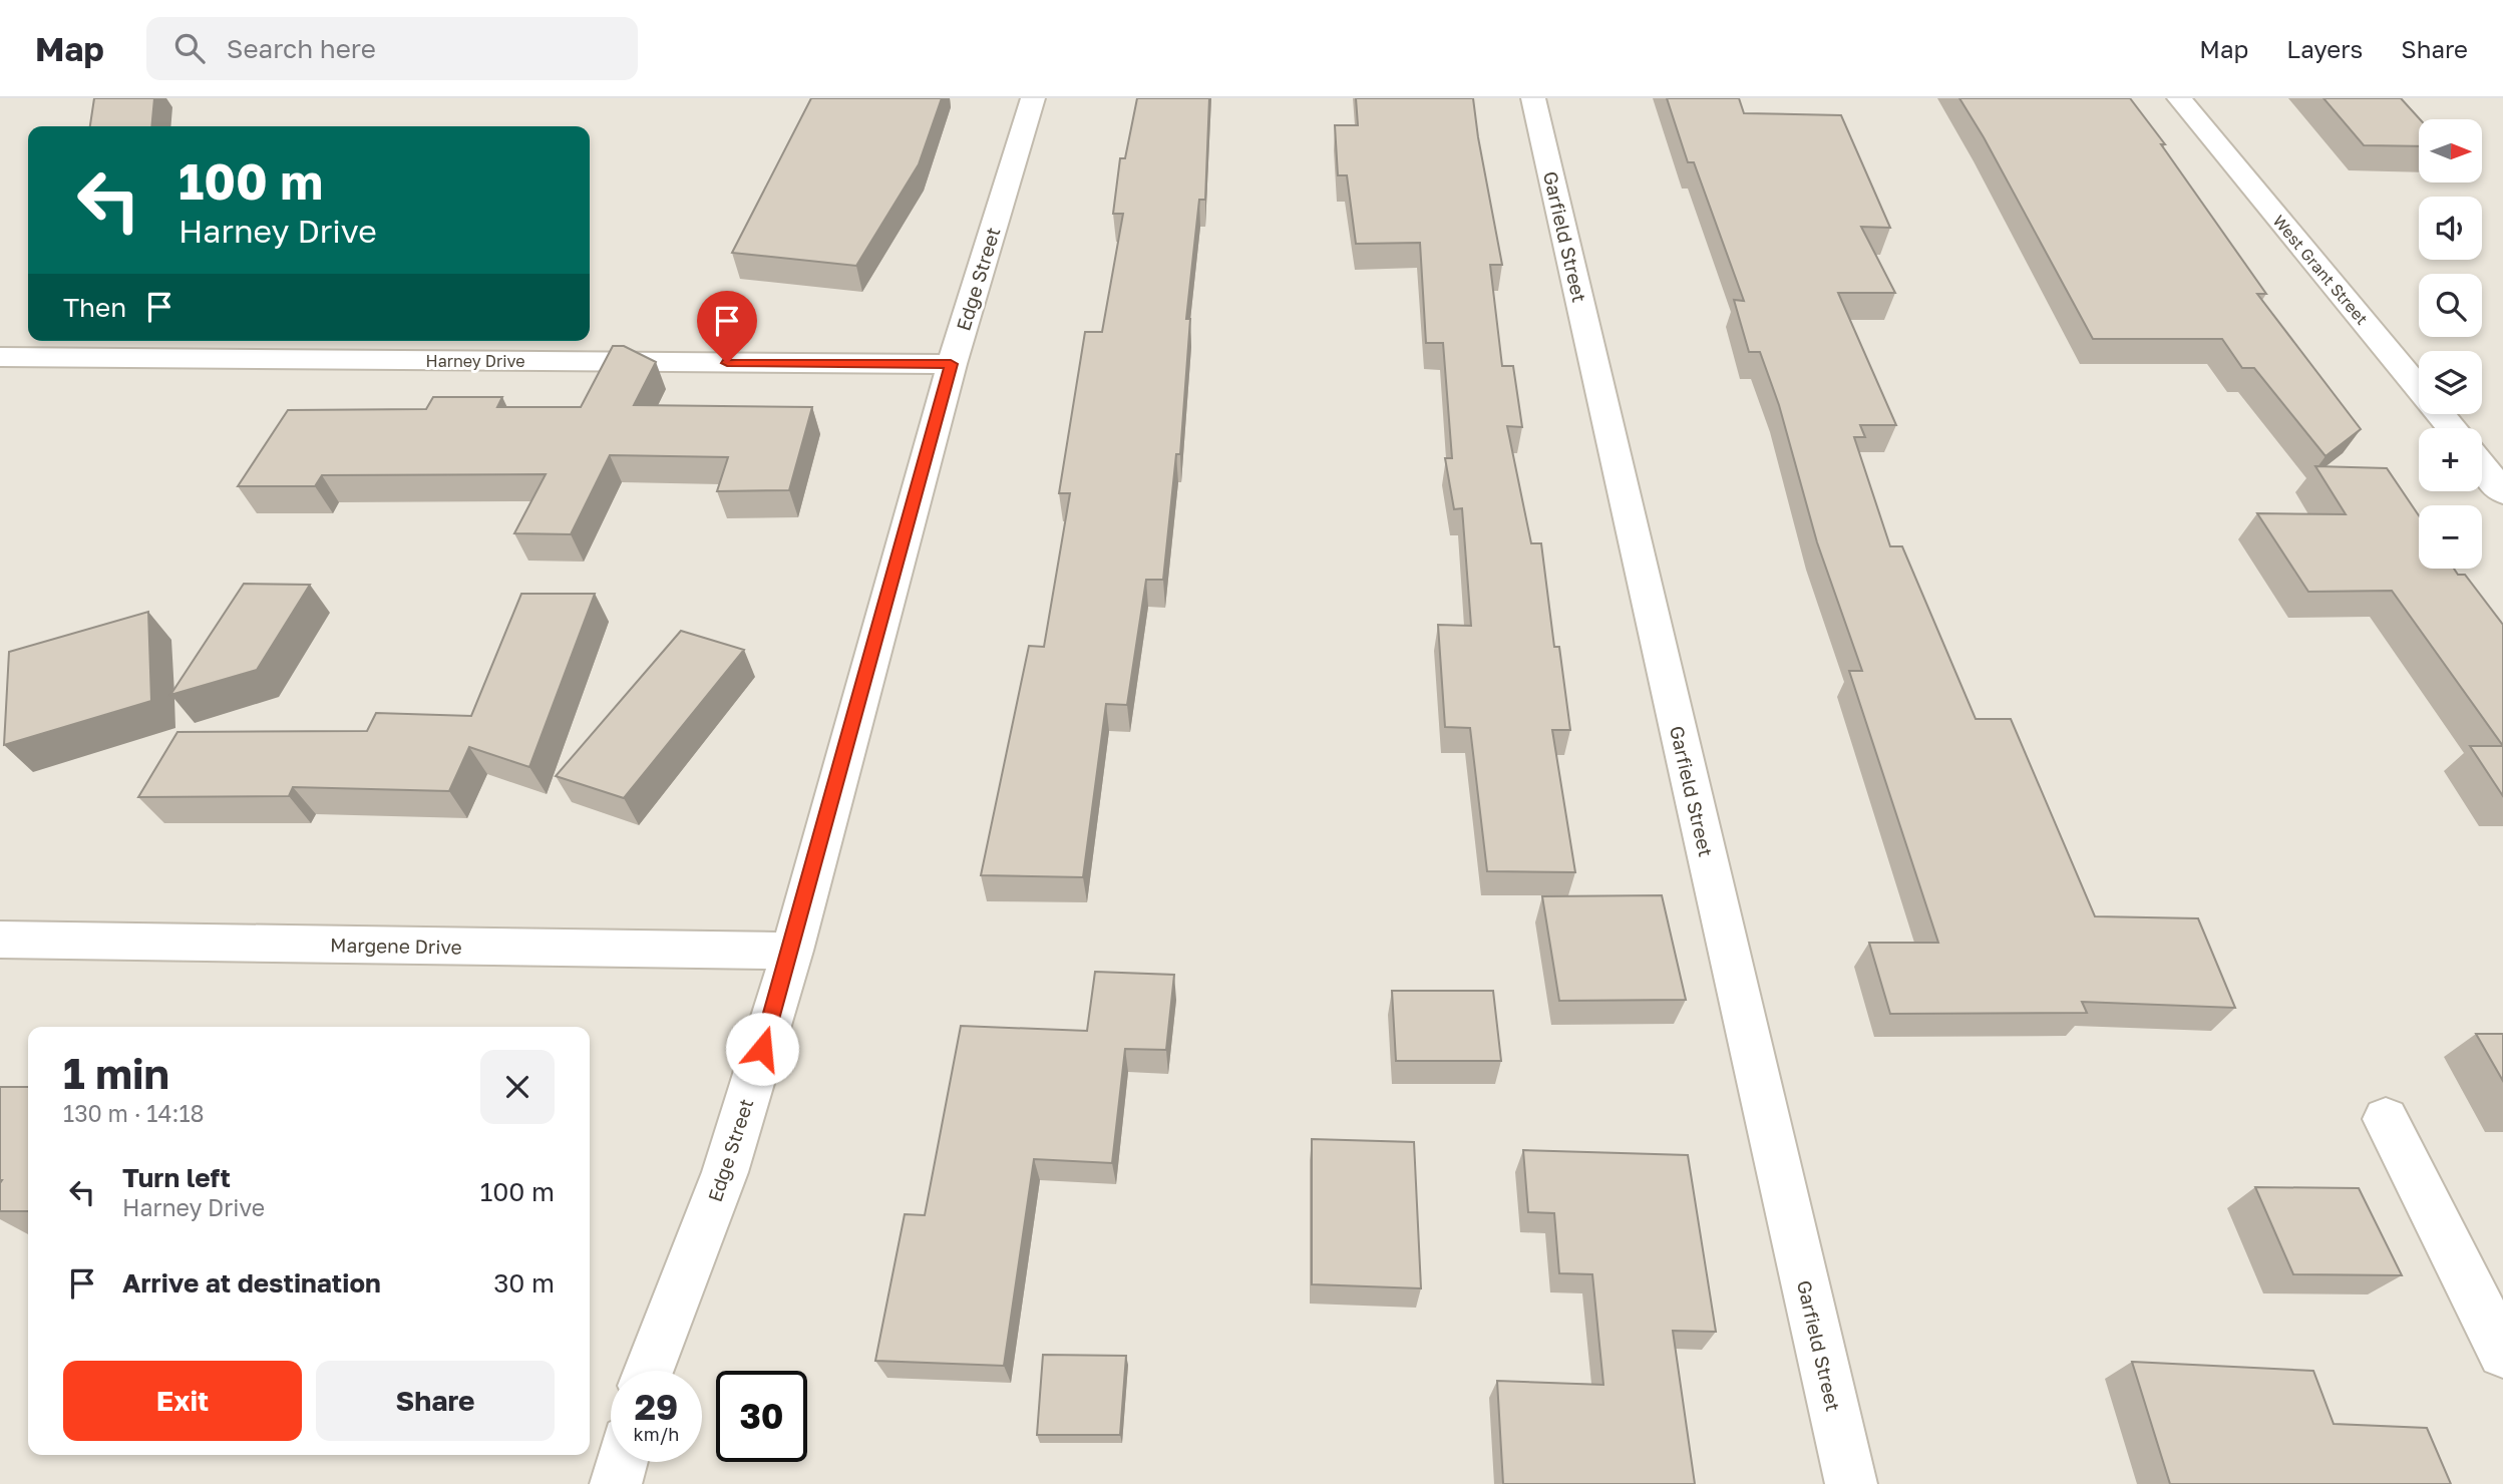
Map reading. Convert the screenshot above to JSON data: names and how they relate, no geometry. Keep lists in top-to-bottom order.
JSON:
{
  "streets": {
    "street": [
      "Garfield Street",
      "West Grant Street",
      "Edge Street",
      "Harney Drive",
      "Margene Drive"
    ]
  },
  "crossings": [
    ["Edge Street", "Harney Drive"],
    ["Edge Street", "Margene Drive"]
  ],
  "north": "right",
  "page": {
    "header": "Map",
    "search": "Search here",
    "nav": ["Map", "Layers", "Share"],
    "map_buttons": ["+", "−"],
    "turn": ["100 m", "Harney Drive"],
    "then": "Then",
    "heading": ["1 min", "130 m · 14:18"],
    "list": [
      {
        "name": "Turn left",
        "note": "Harney Drive",
        "value": "100 m"
      },
      {
        "name": "Arrive at destination",
        "value": "30 m"
      }
    ],
    "buttons": ["Exit", "Share"],
    "speed": "29 km/h",
    "limit": "30"
  }
}
